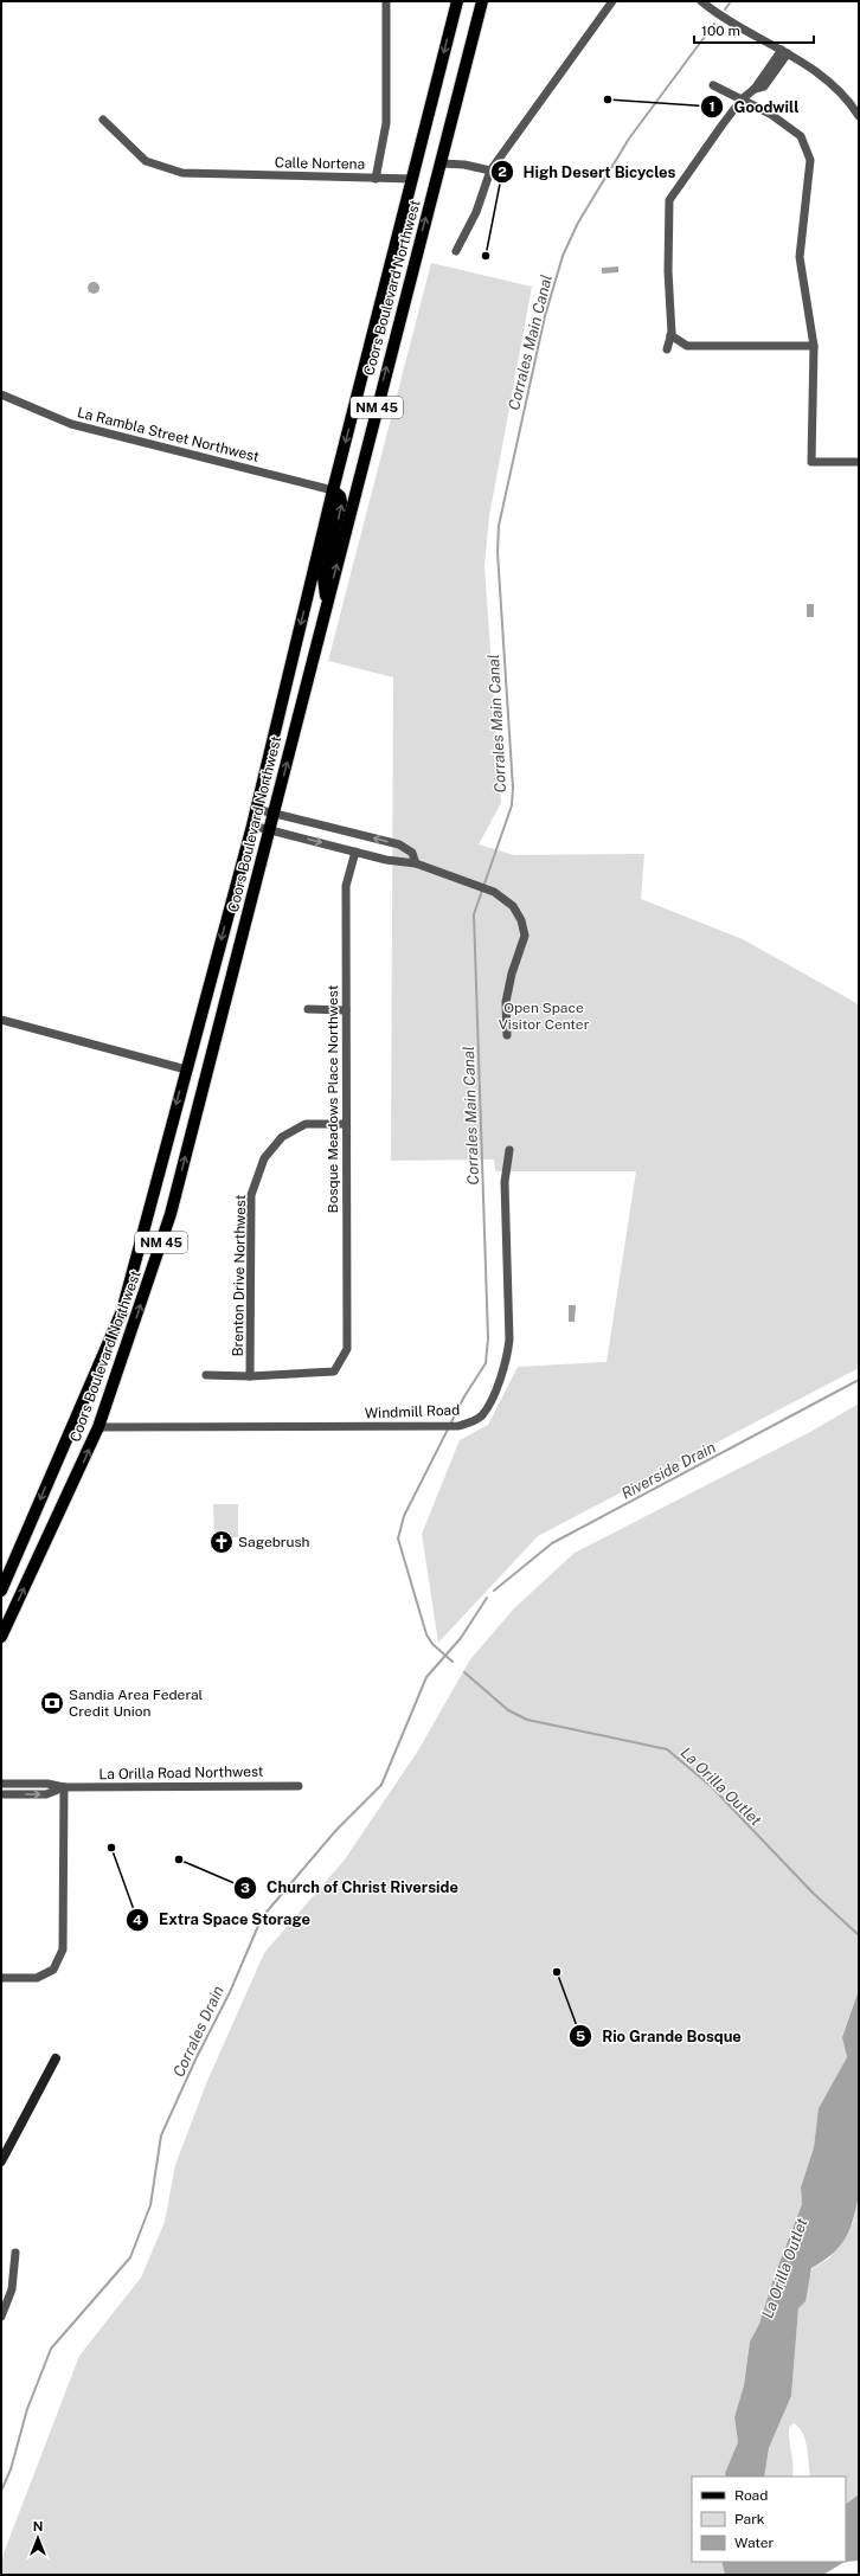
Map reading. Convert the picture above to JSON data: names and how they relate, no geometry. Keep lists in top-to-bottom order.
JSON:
{
  "streets": {
    "main road": ["Coors Boulevard Northwest", "NM 45"],
    "street": [
      "Calle Nortena",
      "La Rambla Street Northwest",
      "Bosque Meadows Place Northwest",
      "Brenton Drive Northwest",
      "Windmill Road",
      "La Orilla Road Northwest"
    ]
  },
  "crossings": [
    ["Coors Boulevard Northwest", "La Rambla Street Northwest"],
    ["Coors Boulevard Northwest", "Windmill Road"],
    ["Bosque Meadows Place Northwest", "Brenton Drive Northwest"]
  ],
  "water": [
    "Corrales Main Canal",
    "Riverside Drain",
    "La Orilla Outlet",
    "Corrales Drain"
  ],
  "parks": ["Open Space Visitor Center"],
  "places": {
    "other": [
      "Goodwill",
      "High Desert Bicycles",
      "Extra Space Storage",
      "Church of Christ Riverside",
      "Rio Grande Bosque"
    ],
    "church": ["Sagebrush"],
    "bank": ["Sandia Area Federal Credit Union"]
  },
  "legend": ["Road", "Park", "Water"],
  "scale_bar": "100 m",
  "north": "top"
}
